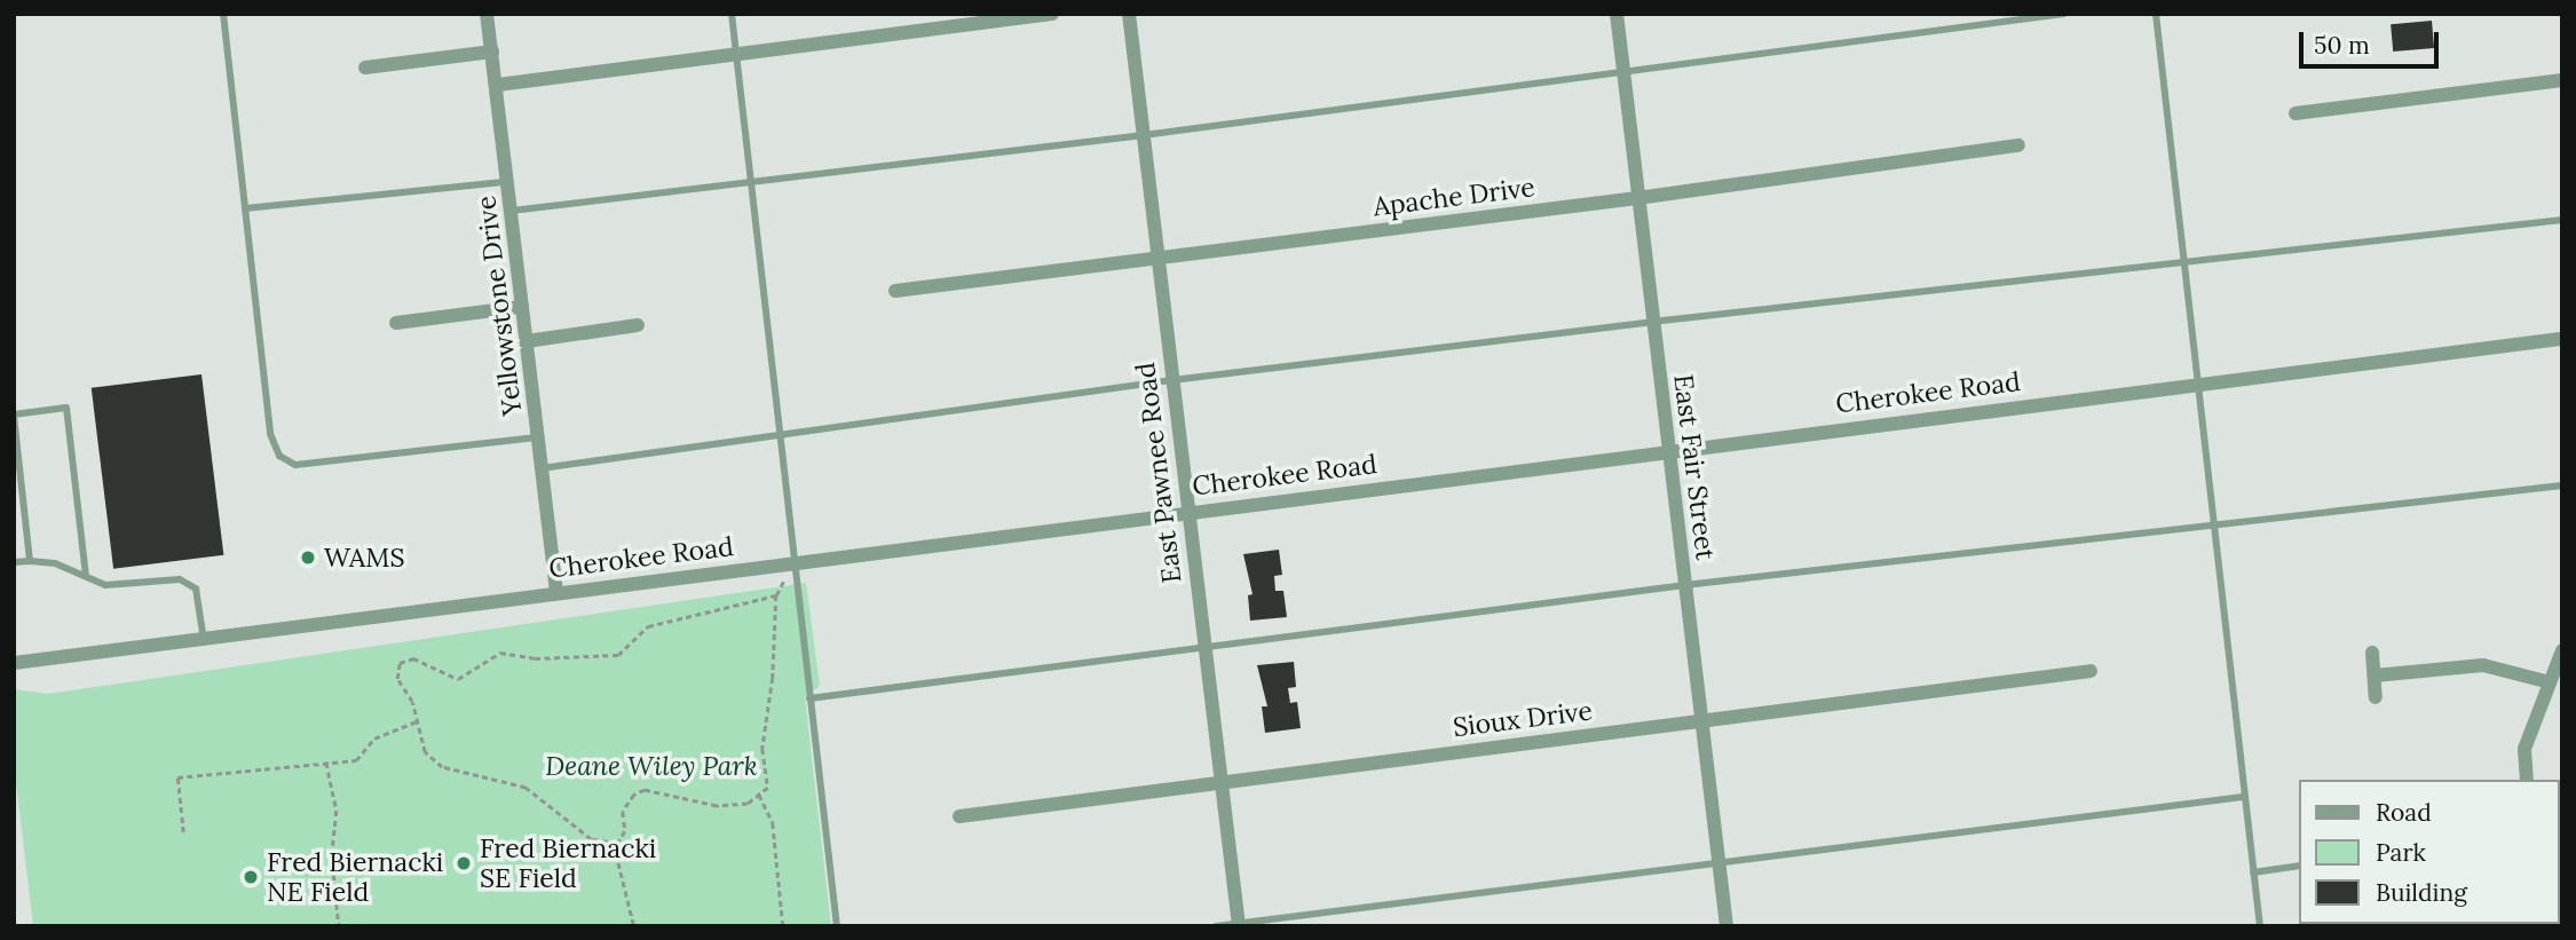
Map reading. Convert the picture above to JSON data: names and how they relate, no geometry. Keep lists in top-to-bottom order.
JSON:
{
  "streets": {
    "street": [
      "Apache Drive",
      "Yellowstone Drive",
      "Cherokee Road",
      "East Fair Street",
      "East Pawnee Road",
      "Sioux Drive"
    ]
  },
  "crossings": [
    ["Apache Drive", "East Fair Street"],
    ["Apache Drive", "East Pawnee Road"],
    ["Yellowstone Drive", "Cherokee Road"],
    ["Cherokee Road", "East Fair Street"],
    ["Cherokee Road", "East Pawnee Road"],
    ["East Fair Street", "Sioux Drive"],
    ["East Pawnee Road", "Sioux Drive"]
  ],
  "parks": ["Deane Wiley Park"],
  "places": ["WAMS", "Fred Biernacki SE Field", "Fred Biernacki NE Field"],
  "legend": ["Road", "Park", "Building"],
  "scale_bar": "50 m"
}
